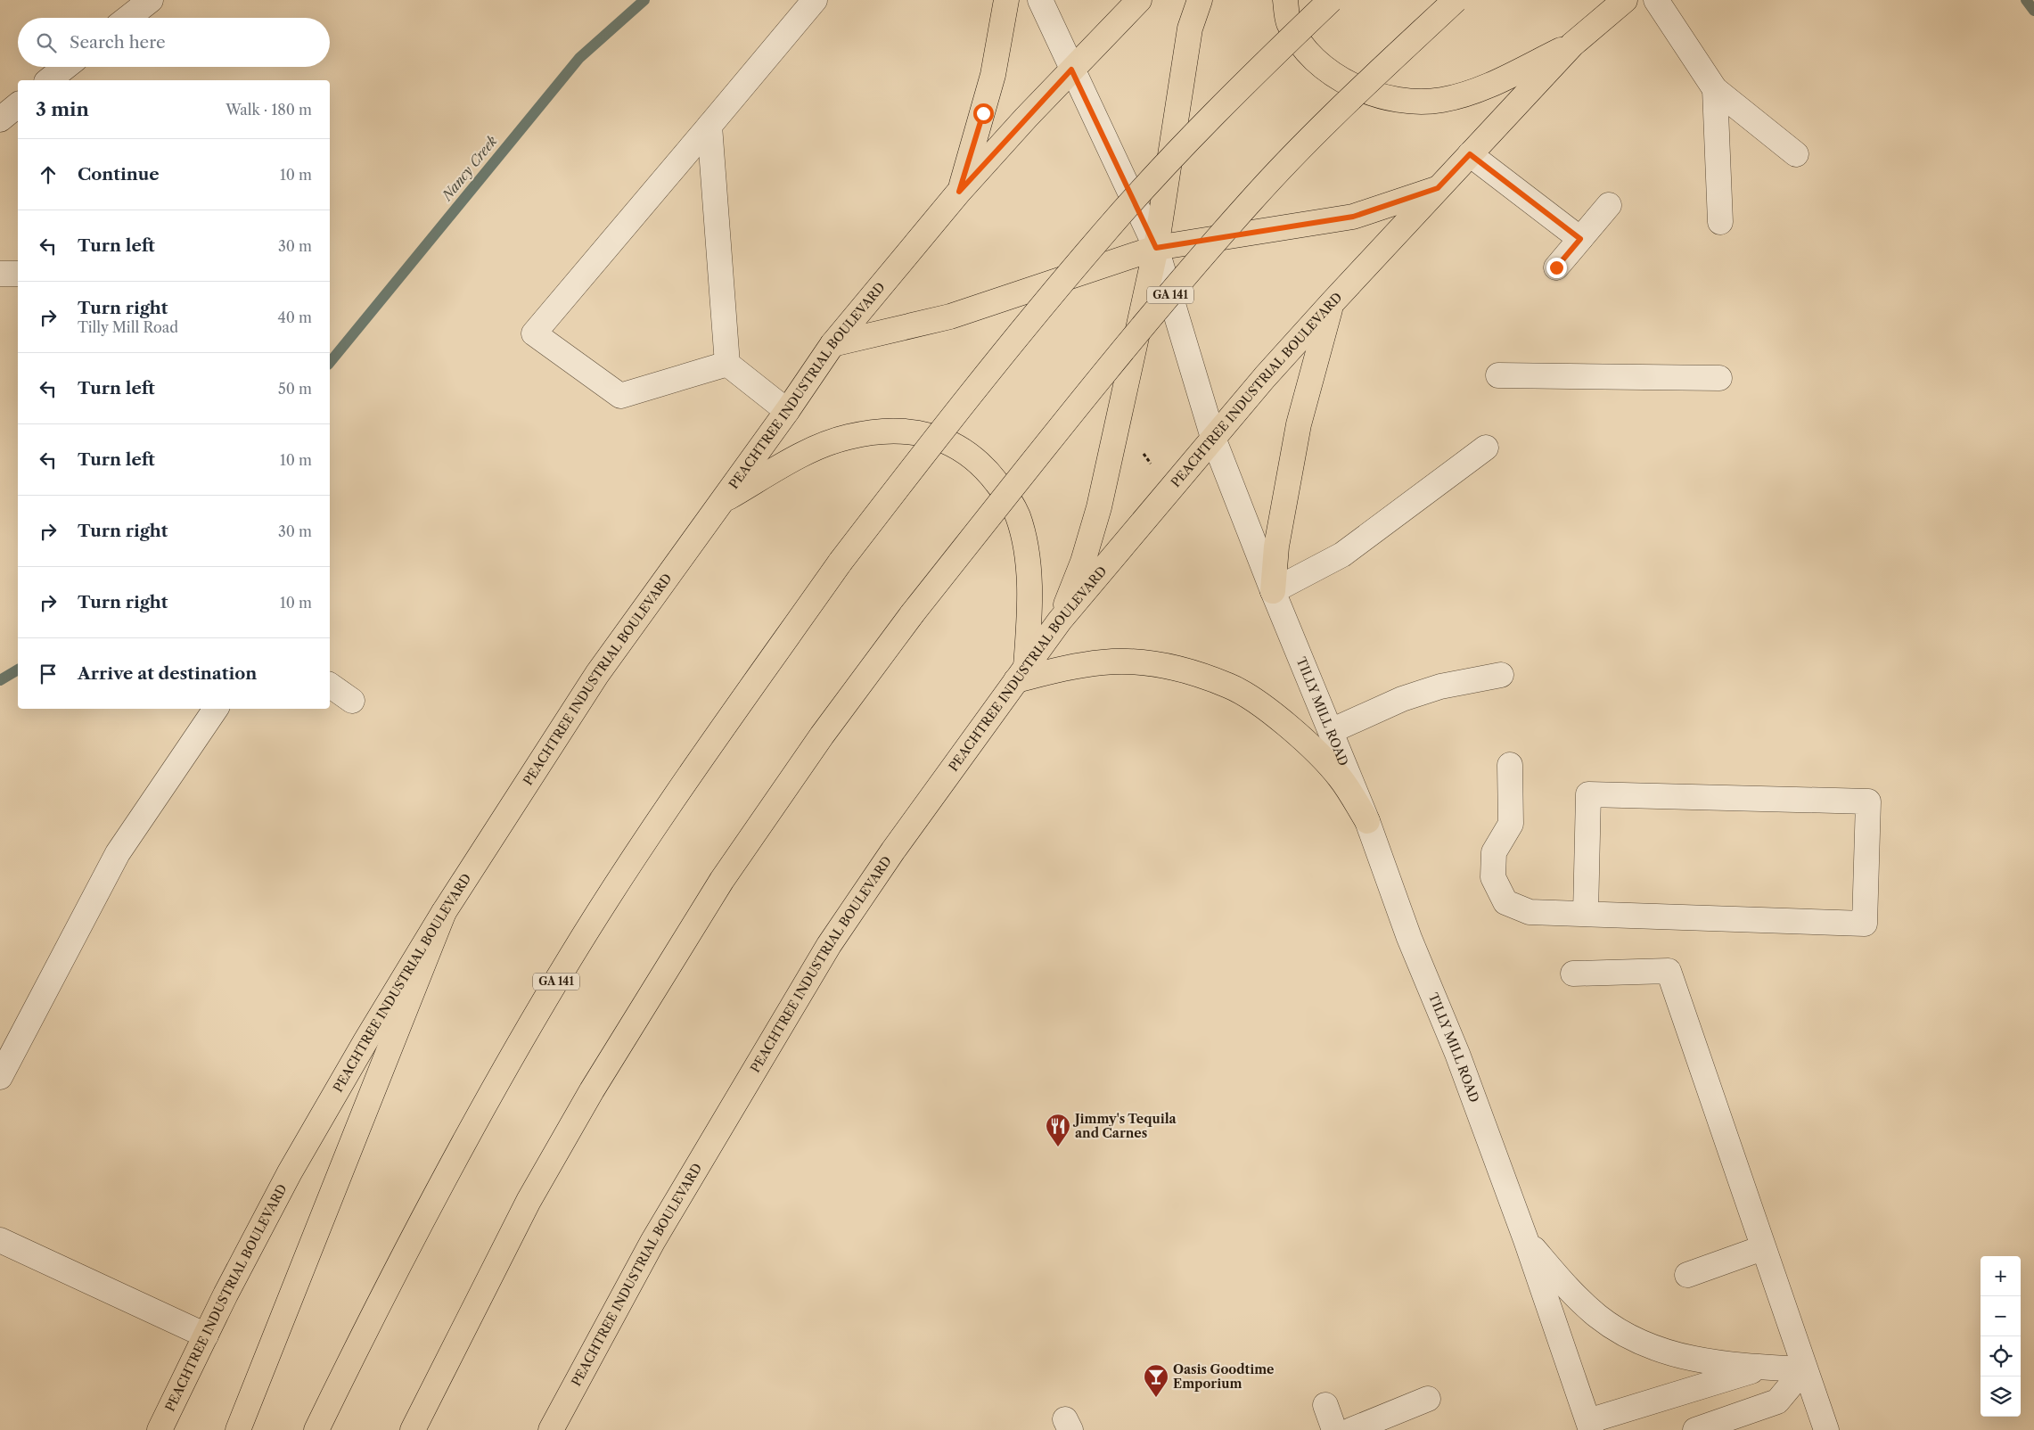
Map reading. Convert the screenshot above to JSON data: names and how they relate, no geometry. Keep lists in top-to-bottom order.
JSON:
{
  "streets": {
    "main road": ["GA 141", "PEACHTREE INDUSTRIAL BOULEVARD"],
    "street": ["TILLY MILL ROAD"]
  },
  "crossings": [
    ["PEACHTREE INDUSTRIAL BOULEVARD", "TILLY MILL ROAD"]
  ],
  "water": ["Nancy Creek"],
  "places": {
    "restaurant": ["Jimmy's Tequila and Carnes"],
    "bar": ["Oasis Goodtime Emporium"]
  },
  "page": {
    "search": "Search here",
    "heading": ["3 min", "Walk · 180 m"],
    "list": [
      ["Continue", "10 m"],
      ["Turn left", "30 m"],
      ["Turn right", "Tilly Mill Road", "40 m"],
      ["Turn left", "50 m"],
      ["Turn left", "10 m"],
      ["Turn right", "30 m"],
      ["Turn right", "10 m"],
      "Arrive at destination"
    ],
    "map_buttons": ["+", "−"]
  }
}
